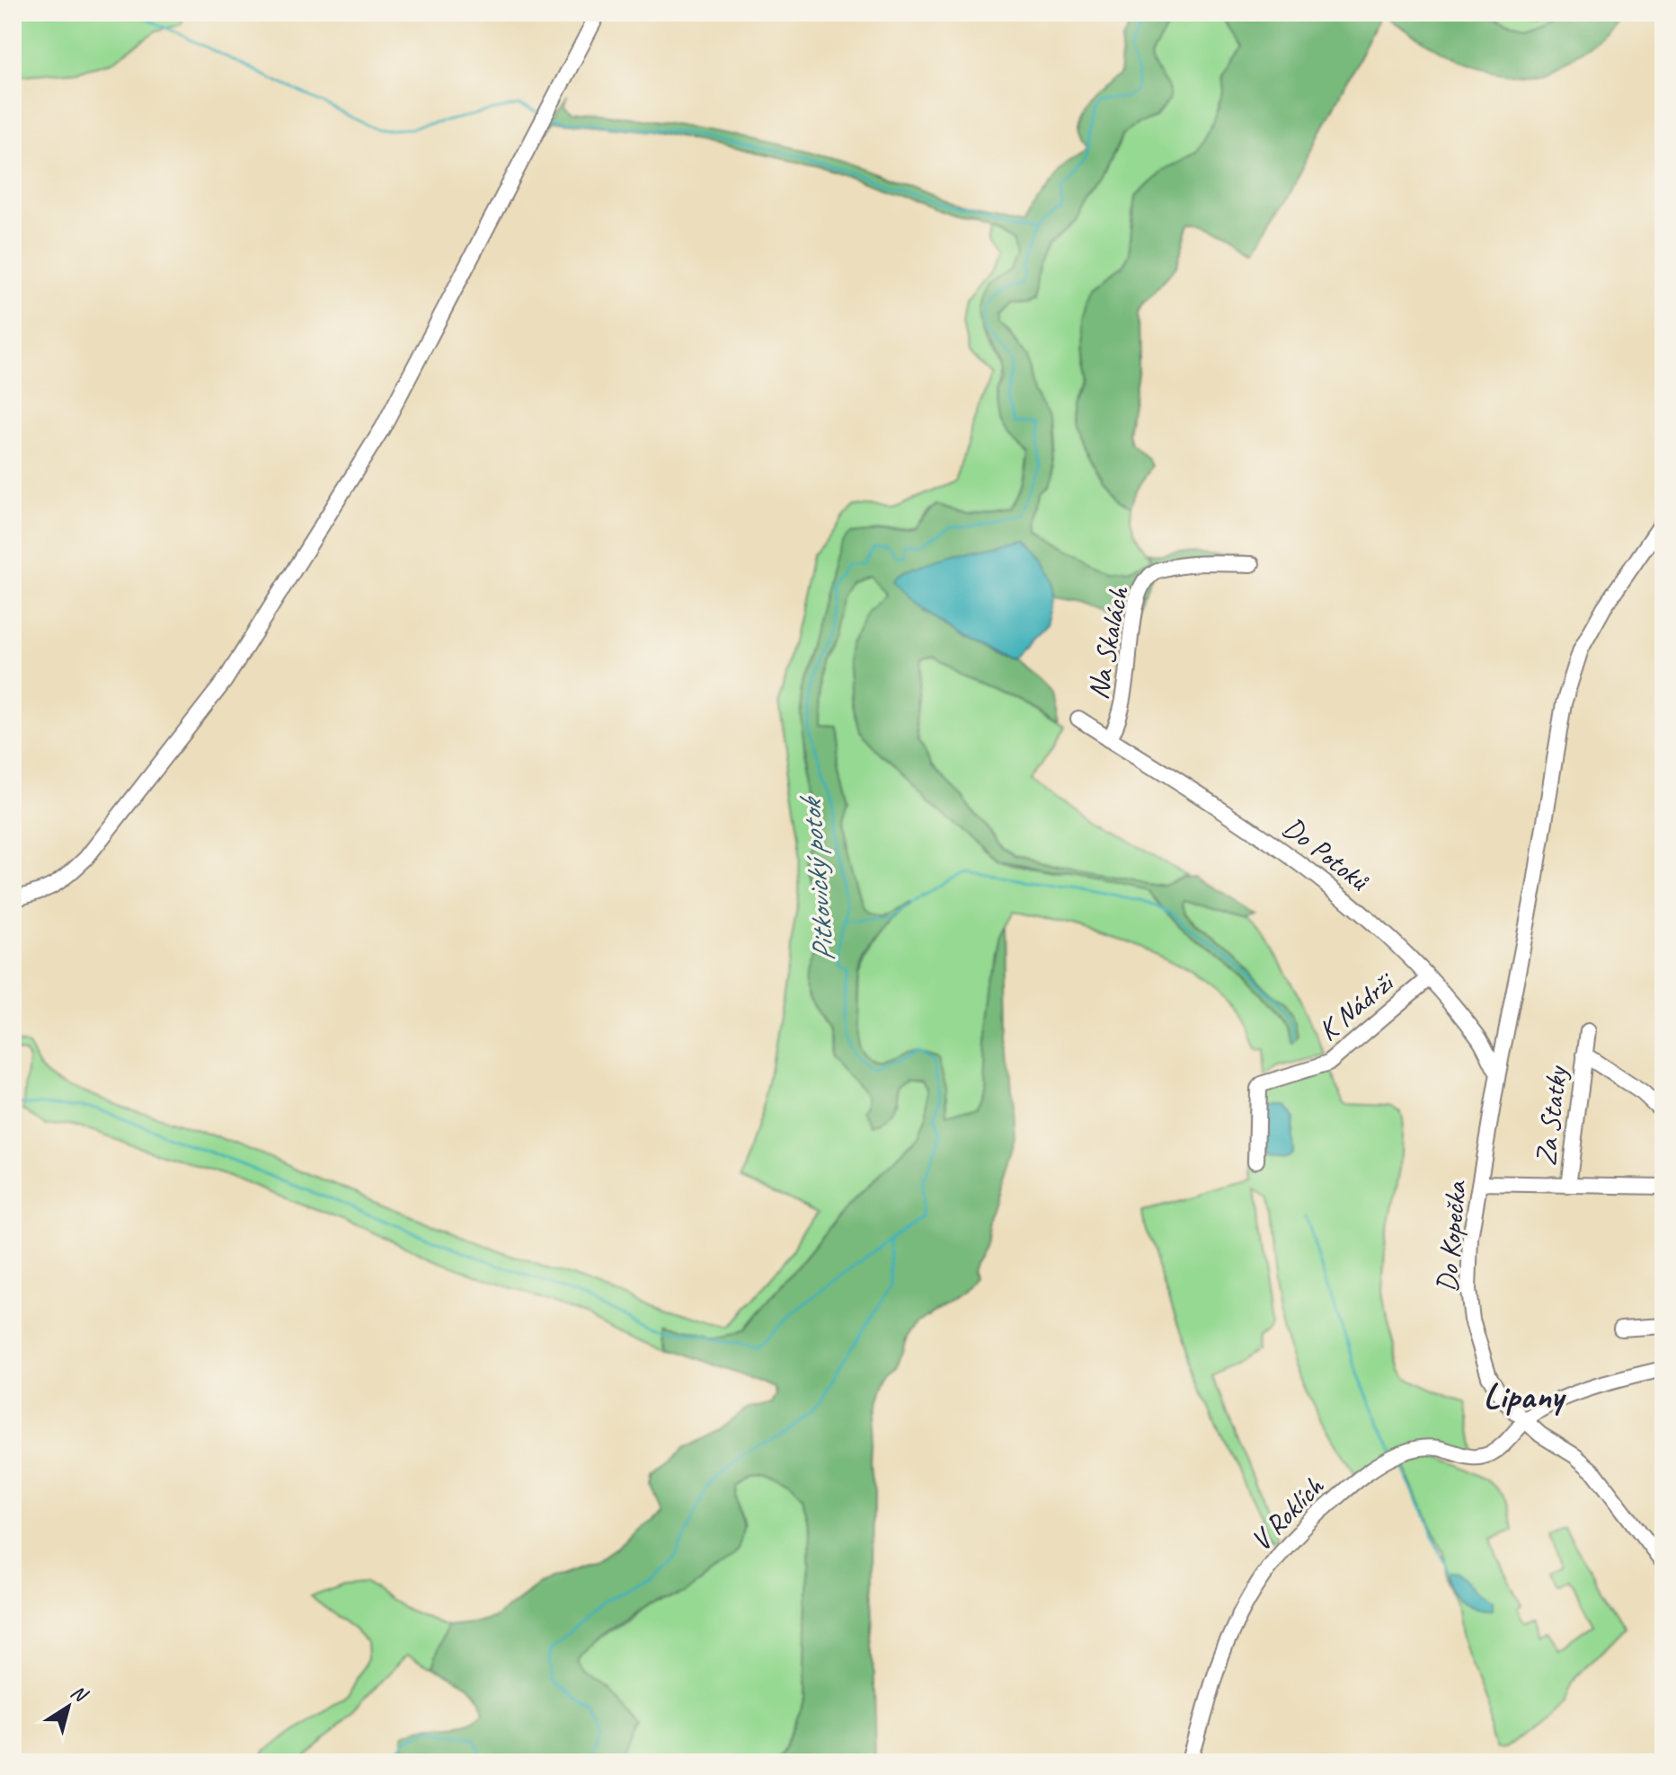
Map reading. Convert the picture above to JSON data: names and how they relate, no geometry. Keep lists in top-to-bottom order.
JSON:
{
  "streets": {
    "street": [
      "Na Skalách",
      "Do Potoků",
      "K Nádrži",
      "Za Statky",
      "Do Kopečka",
      "V Roklích"
    ]
  },
  "crossings": [
    ["Na Skalách", "Do Potoků"],
    ["Do Potoků", "K Nádrži"],
    ["Do Potoků", "Do Kopečka"],
    ["Do Kopečka", "V Roklích"]
  ],
  "districts": ["Lipany"],
  "water": ["Pitkovický potok"],
  "north": "top right"
}
